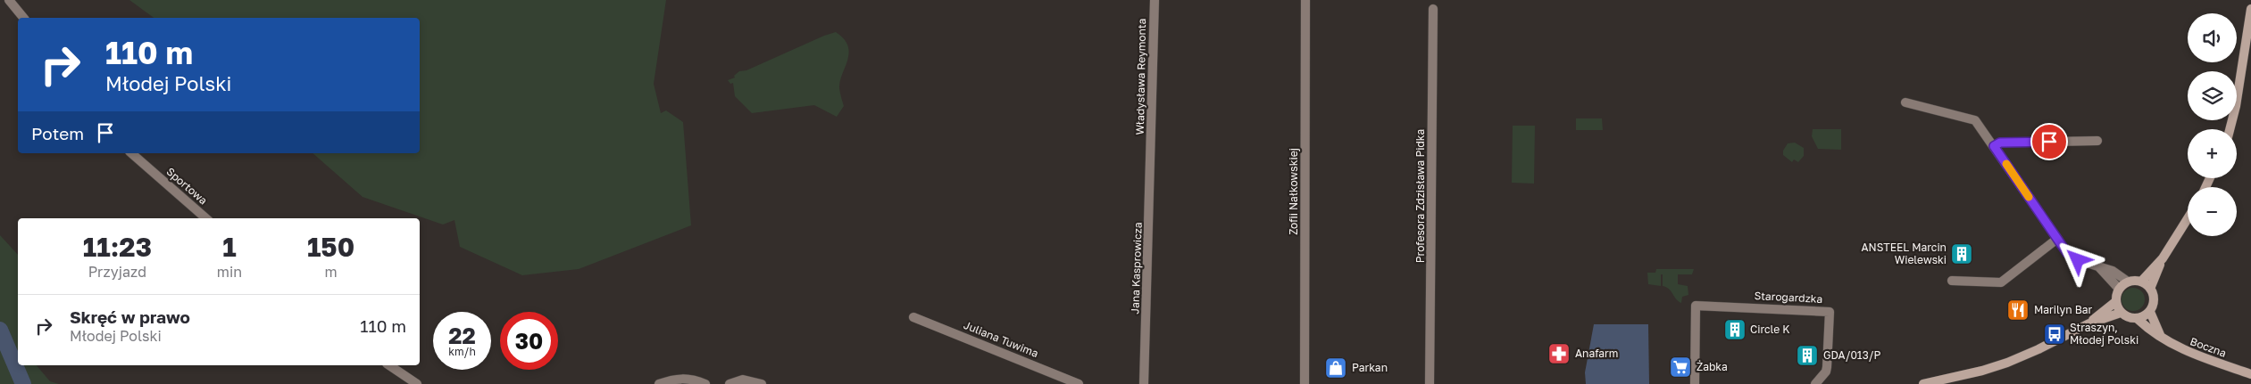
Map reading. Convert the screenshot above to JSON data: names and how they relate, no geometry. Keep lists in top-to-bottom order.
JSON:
{
  "streets": {
    "main road": ["Boczna"],
    "street": [
      "Władysława Reymonta",
      "Sportowa",
      "Zofii Nałkowskiej",
      "Profesora Zdzisława Pidka",
      "Jana Kasprowicza",
      "Starogardzka",
      "Juliana Tuwima"
    ]
  },
  "crossings": [
    ["Władysława Reymonta", "Jana Kasprowicza"]
  ],
  "places": {
    "building": ["ANSTEEL Marcin Wielewski", "Circle K", "GDA/013/P"],
    "restaurant": ["Marilyn Bar"],
    "bus stop": ["Straszyn, Młodej Polski"],
    "pharmacy": ["Anafarm"],
    "supermarket": ["Żabka"],
    "shop": ["Parkan"]
  },
  "page": {
    "map_buttons": ["+", "−"],
    "turn": ["110 m", "Młodej Polski"],
    "then": "Potem",
    "eta": [
      "11:23",
      "Przyjazd",
      "1",
      "min",
      "150",
      "m"
    ],
    "list": [
      {
        "name": "Skręć w prawo",
        "note": "Młodej Polski",
        "value": "110 m"
      }
    ],
    "speed": "22 km/h",
    "limit": "30"
  }
}
